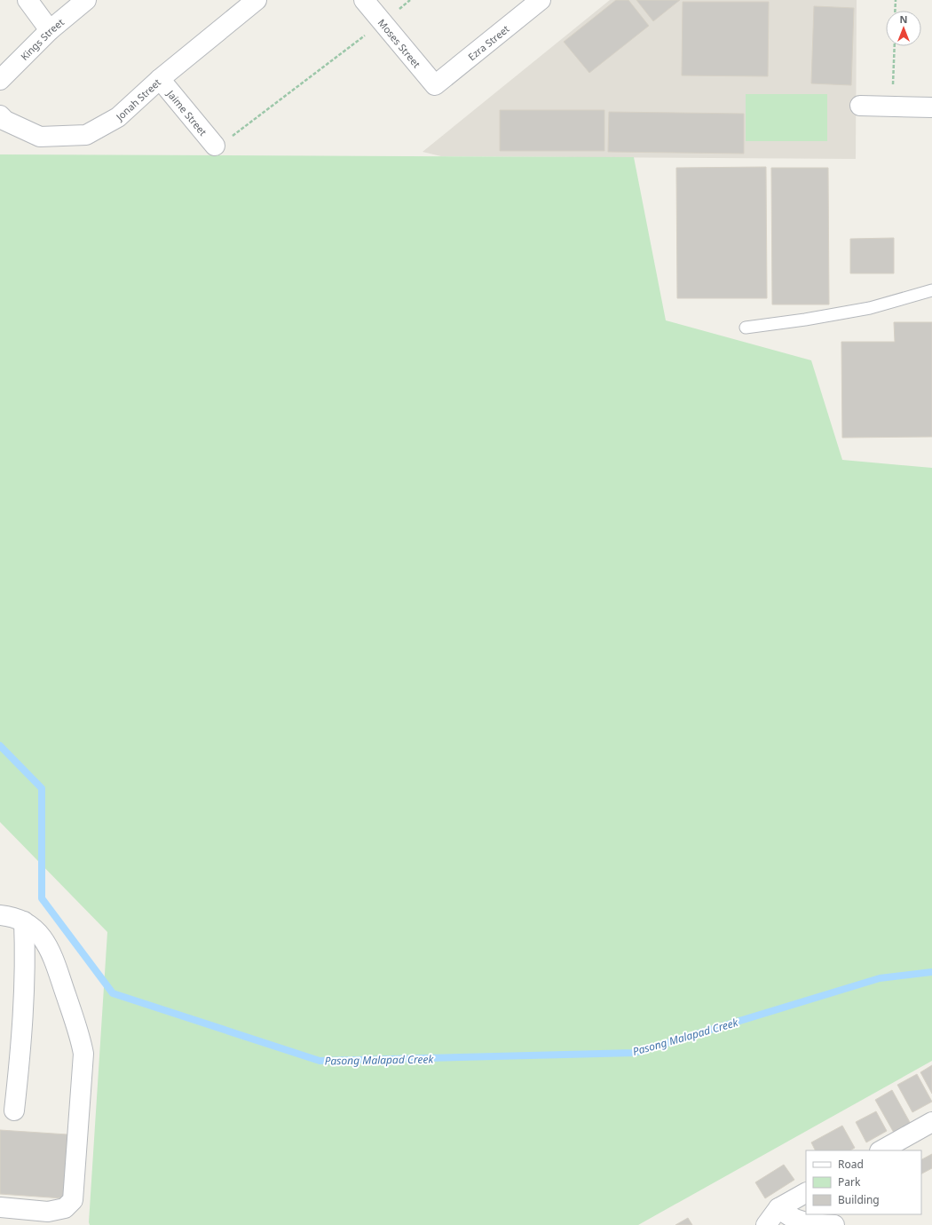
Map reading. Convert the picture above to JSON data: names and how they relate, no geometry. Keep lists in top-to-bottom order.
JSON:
{
  "streets": {
    "street": [
      "Kings Street",
      "Moses Street",
      "Ezra Street",
      "Jonah Street",
      "Jaime Street"
    ]
  },
  "crossings": [
    ["Moses Street", "Ezra Street"],
    ["Jonah Street", "Jaime Street"]
  ],
  "water": ["Pasong Malapad Creek"],
  "legend": ["Road", "Park", "Building"],
  "north": "top"
}
